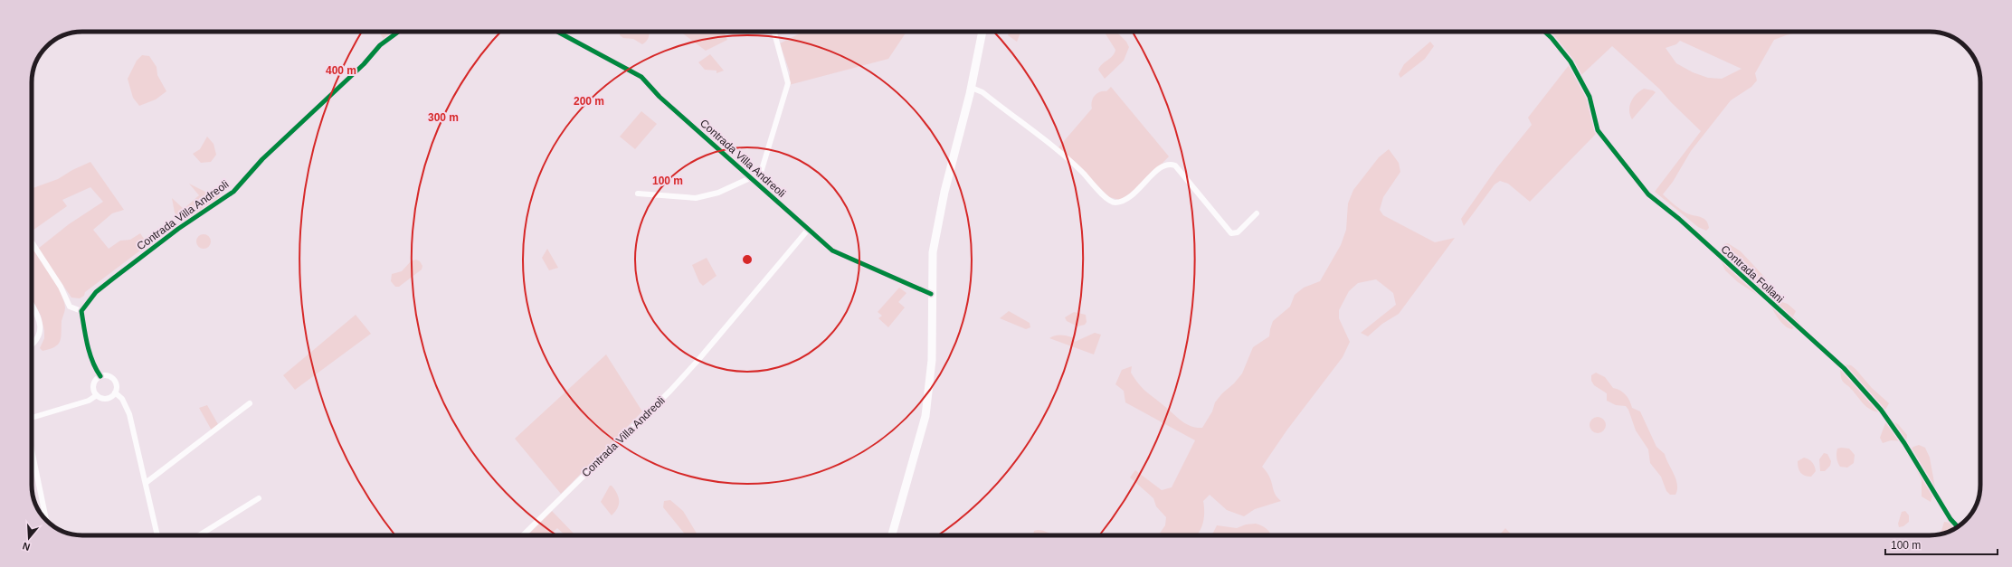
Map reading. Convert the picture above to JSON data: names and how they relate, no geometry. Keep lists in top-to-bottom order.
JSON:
{
  "streets": {
    "street": ["Contrada Villa Andreoli", "Contrada Follani"]
  },
  "scale_bar": "100 m",
  "north": "bottom",
  "rings": [
    "400 m",
    "200 m",
    "300 m",
    "100 m"
  ]
}
